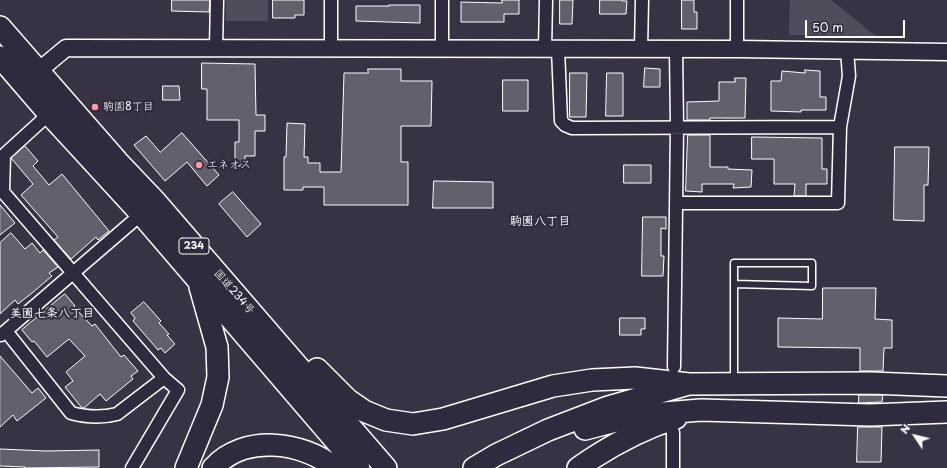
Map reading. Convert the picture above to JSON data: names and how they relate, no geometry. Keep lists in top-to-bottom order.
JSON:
{
  "streets": {
    "highway": ["234", "国道234号"]
  },
  "districts": ["駒園八丁目", "美園七条八丁目"],
  "places": ["駒園8丁目", "エネオス"],
  "scale_bar": "50 m",
  "north": "top left"
}
